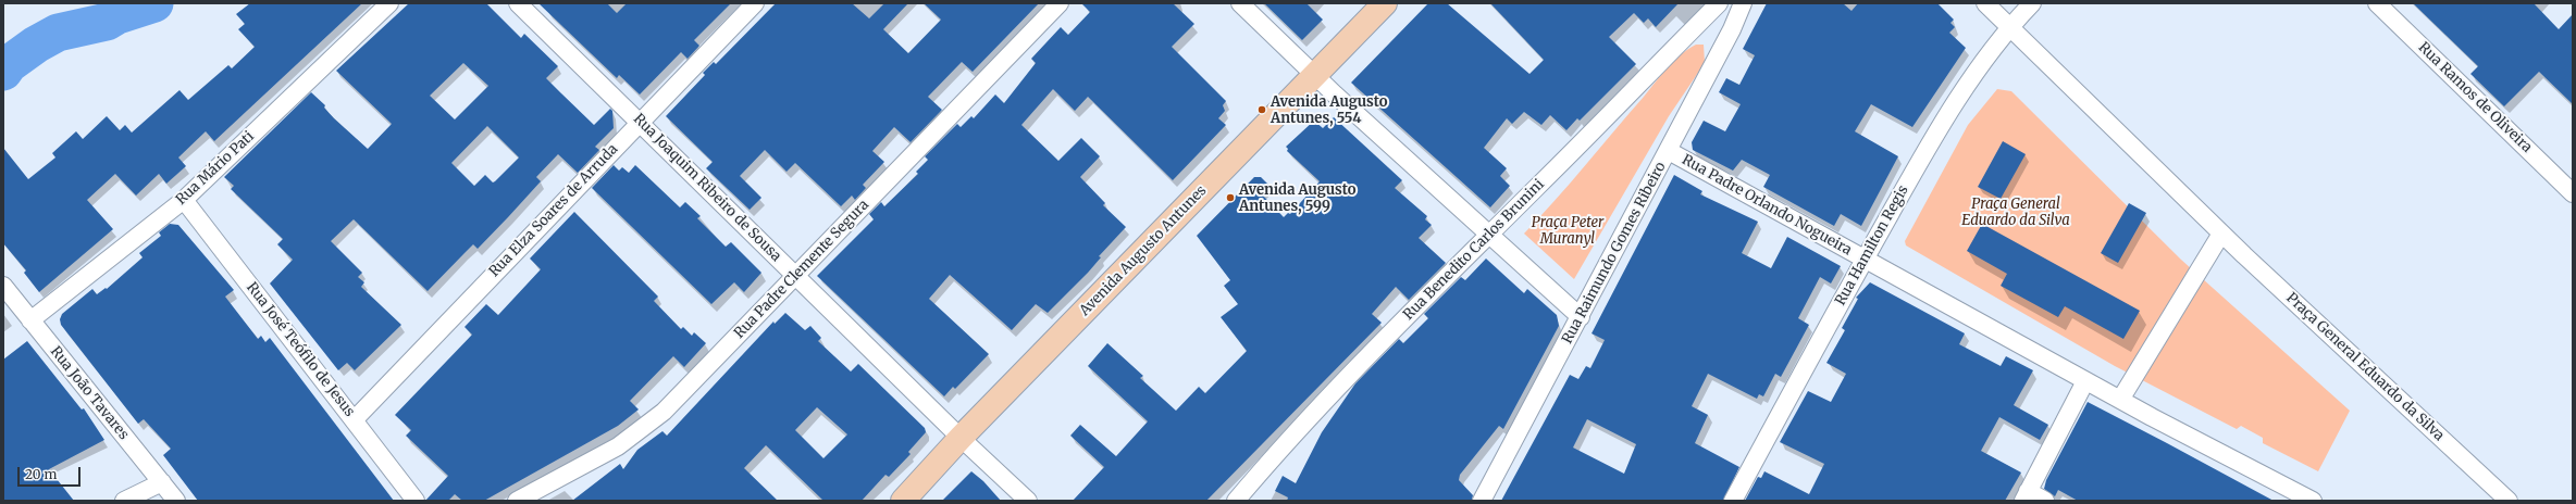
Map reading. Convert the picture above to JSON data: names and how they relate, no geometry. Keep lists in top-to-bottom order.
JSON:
{
  "streets": {
    "street": [
      "Rua Ramos de Oliveira",
      "Rua Mário Pati",
      "Rua Joaquim Ribeiro de Sousa",
      "Rua Padre Orlando Nogueira",
      "Rua Elza Soares de Arruda",
      "Rua Hamilton Regis",
      "Rua Benedito Carlos Brunini",
      "Avenida Augusto Antunes",
      "Rua Raimundo Gomes Ribeiro",
      "Rua Padre Clemente Segura",
      "Rua José Teófilo de Jesus",
      "Praça General Eduardo da Silva",
      "Rua João Tavares"
    ]
  },
  "crossings": [
    ["Rua Mário Pati", "Rua José Teófilo de Jesus"],
    ["Rua Mário Pati", "Rua João Tavares"],
    ["Rua Joaquim Ribeiro de Sousa", "Rua Elza Soares de Arruda"],
    ["Rua Joaquim Ribeiro de Sousa", "Avenida Augusto Antunes"],
    ["Rua Joaquim Ribeiro de Sousa", "Rua Padre Clemente Segura"],
    ["Rua Padre Orlando Nogueira", "Rua Hamilton Regis"],
    ["Rua Padre Orlando Nogueira", "Rua Raimundo Gomes Ribeiro"],
    ["Rua Elza Soares de Arruda", "Rua José Teófilo de Jesus"],
    ["Rua Hamilton Regis", "Praça General Eduardo da Silva"]
  ],
  "parks": ["Praça General Eduardo da Silva", "Praça Peter Muranyl"],
  "places": ["Avenida Augusto Antunes, 554", "Avenida Augusto Antunes, 599"],
  "scale_bar": "20 m"
}
